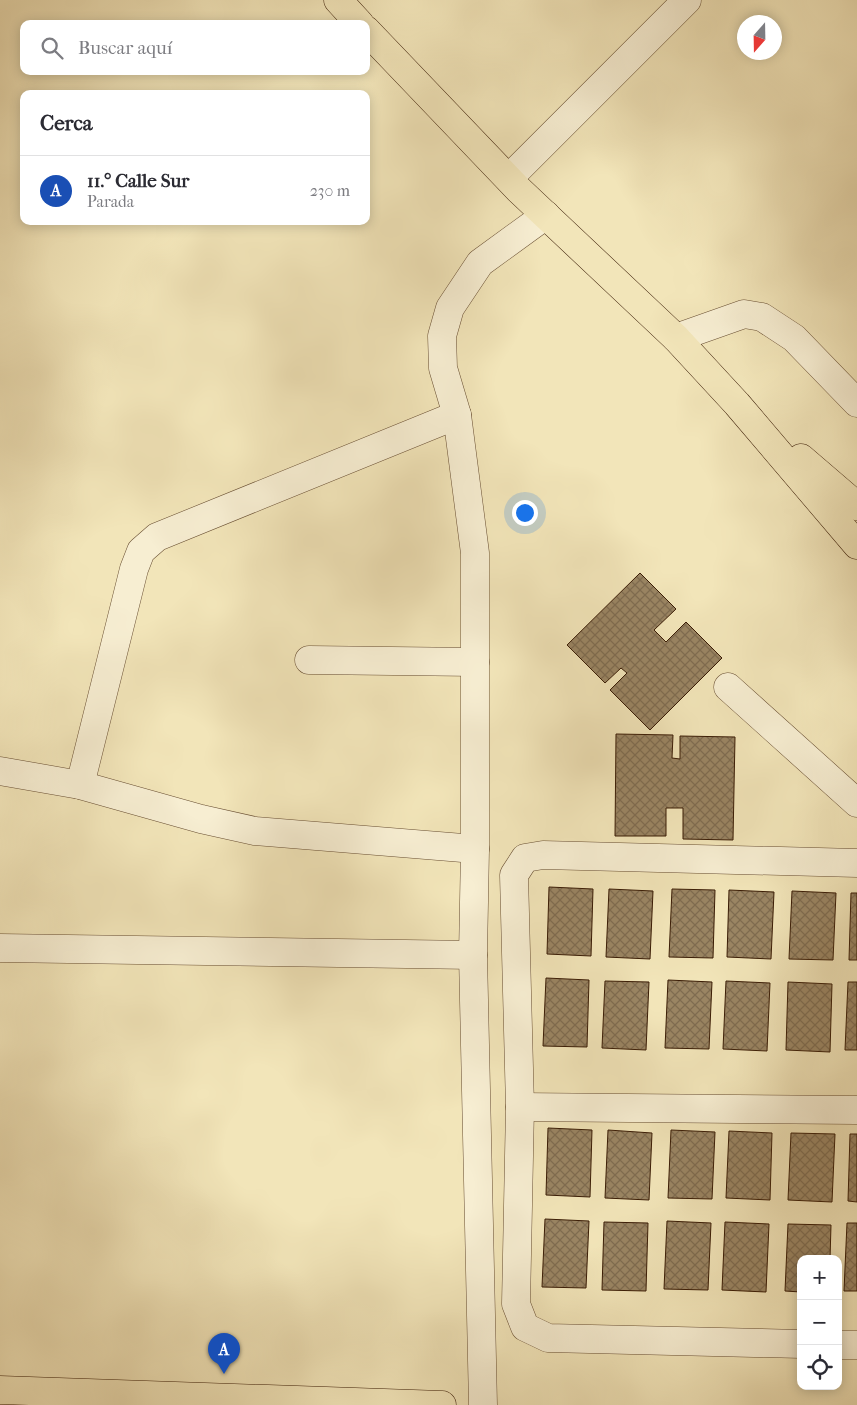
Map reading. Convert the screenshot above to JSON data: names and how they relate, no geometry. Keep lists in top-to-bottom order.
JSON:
{
  "north": "bottom",
  "page": {
    "search": "Buscar aquí",
    "heading": "Cerca",
    "list": [
      {
        "mark": "A",
        "name": "11.° Calle Sur",
        "note": "Parada",
        "value": "230 m"
      }
    ],
    "map_buttons": ["+", "−"],
    "pins": "A"
  }
}
